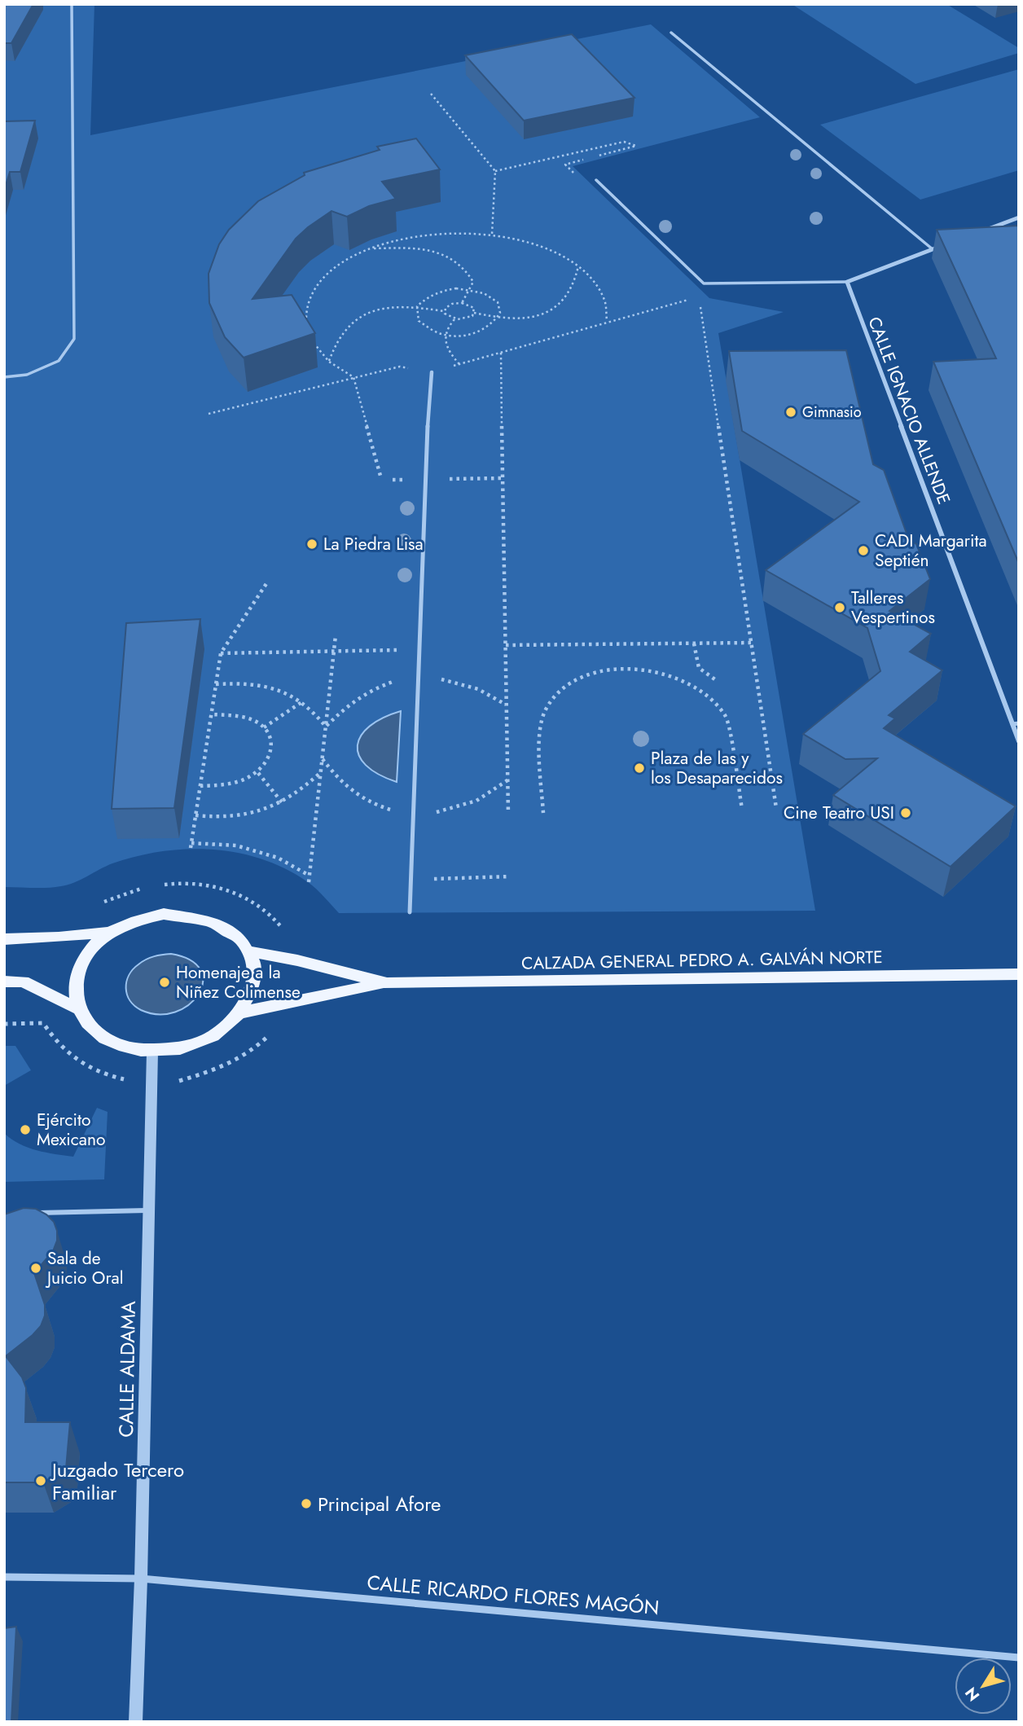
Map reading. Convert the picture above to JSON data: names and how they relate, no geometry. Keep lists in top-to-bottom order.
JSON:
{
  "streets": {
    "main road": ["CALZADA GENERAL PEDRO A. GALVÁN NORTE"],
    "street": ["CALLE IGNACIO ALLENDE", "CALLE ALDAMA", "CALLE RICARDO FLORES MAGÓN"]
  },
  "crossings": [
    ["CALZADA GENERAL PEDRO A. GALVÁN NORTE", "CALLE ALDAMA"],
    ["CALLE ALDAMA", "CALLE RICARDO FLORES MAGÓN"]
  ],
  "places": [
    "Gimnasio",
    "La Piedra Lisa",
    "CADI Margarita Septién",
    "Talleres Vespertinos",
    "Plaza de las y los Desaparecidos",
    "Cine Teatro USI",
    "Homenaje a la Niñez Colimense",
    "Ejército Mexicano",
    "Sala de Juicio Oral",
    "Juzgado Tercero Familiar",
    "Principal Afore"
  ],
  "north": "bottom left"
}
